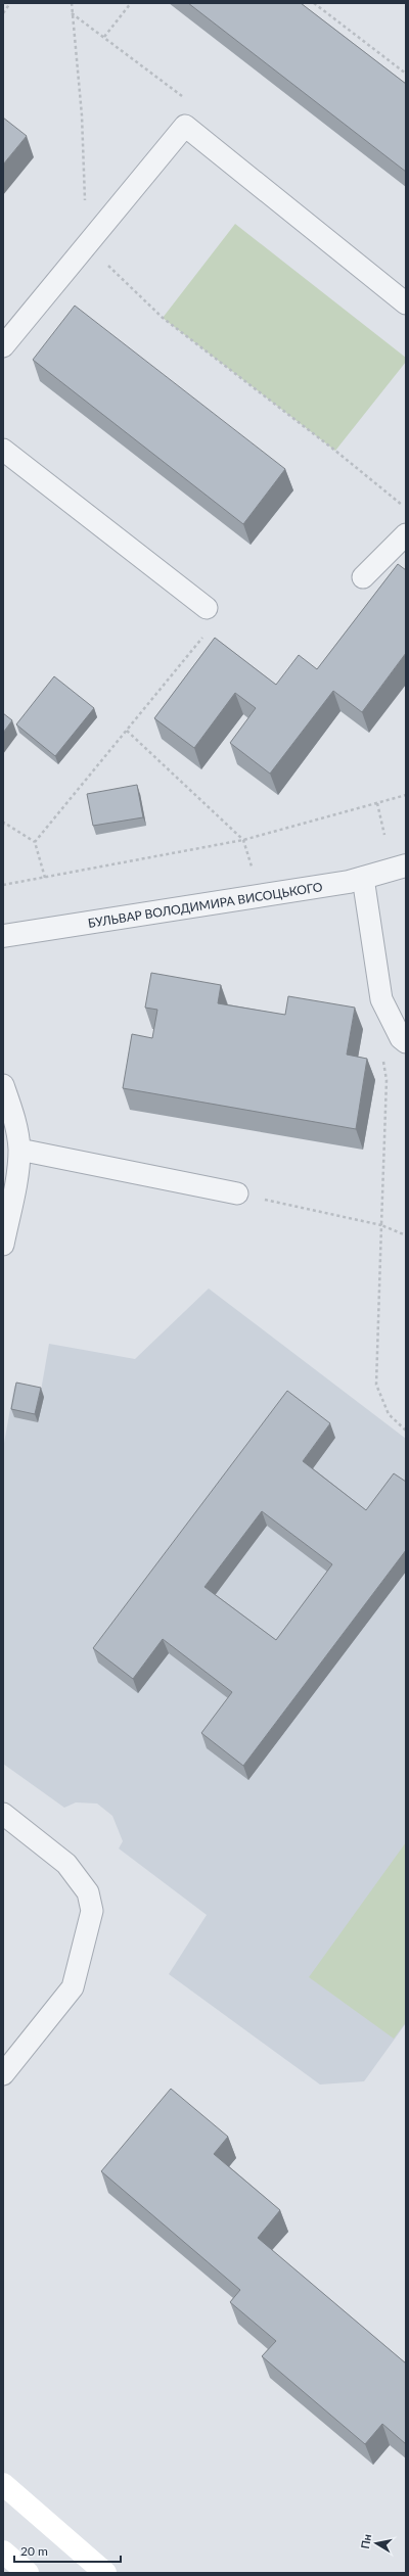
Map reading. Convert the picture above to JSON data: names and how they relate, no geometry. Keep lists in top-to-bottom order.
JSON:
{
  "streets": {
    "street": ["БУЛЬВАР ВОЛОДИМИРА ВИСОЦЬКОГО"]
  },
  "scale_bar": "20 m",
  "north": "left"
}
